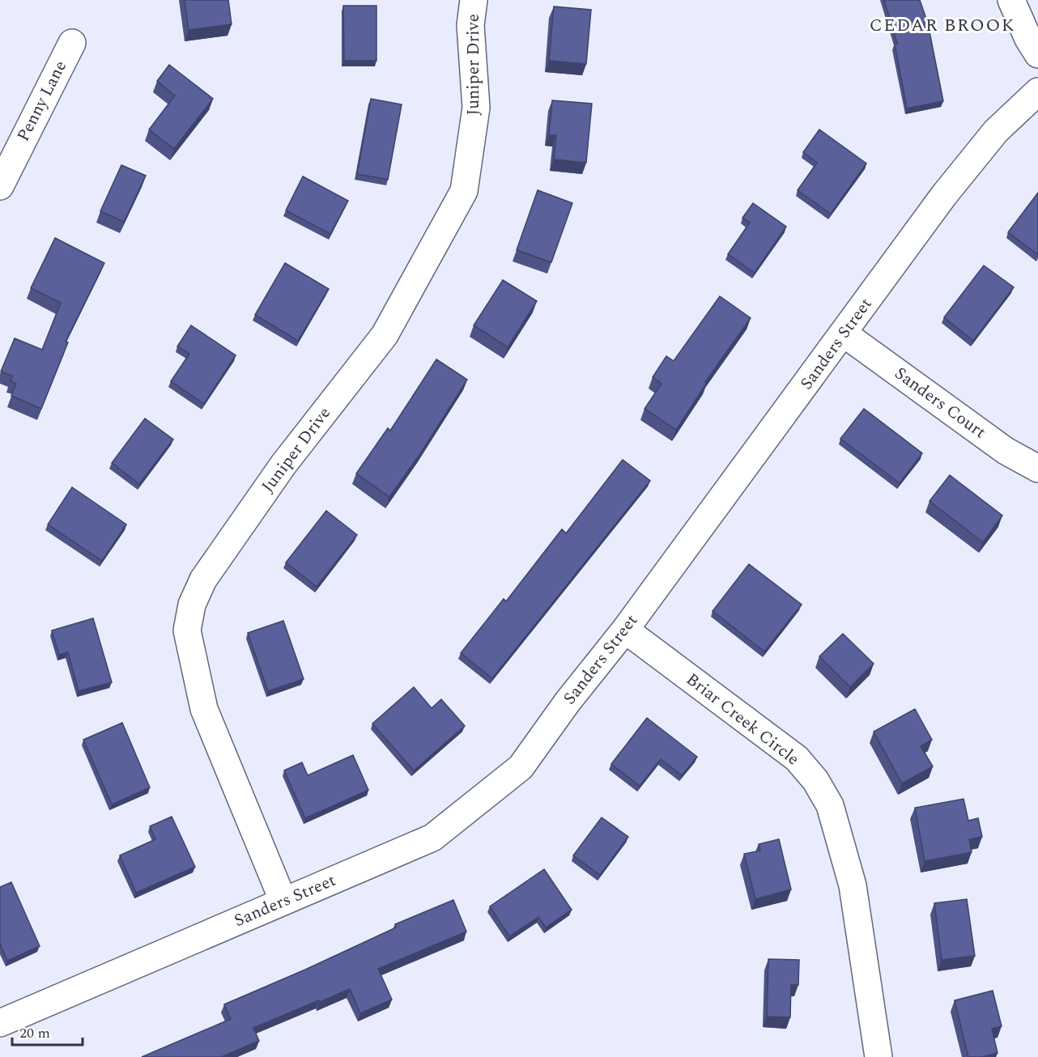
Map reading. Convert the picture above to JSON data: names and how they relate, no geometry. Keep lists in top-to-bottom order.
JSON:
{
  "streets": {
    "street": [
      "Juniper Drive",
      "Penny Lane",
      "Sanders Street",
      "Sanders Court",
      "Briar Creek Circle"
    ]
  },
  "crossings": [
    ["Juniper Drive", "Sanders Street"],
    ["Sanders Street", "Sanders Court"],
    ["Sanders Street", "Briar Creek Circle"]
  ],
  "districts": ["CEDAR BROOK"],
  "scale_bar": "20 m"
}
